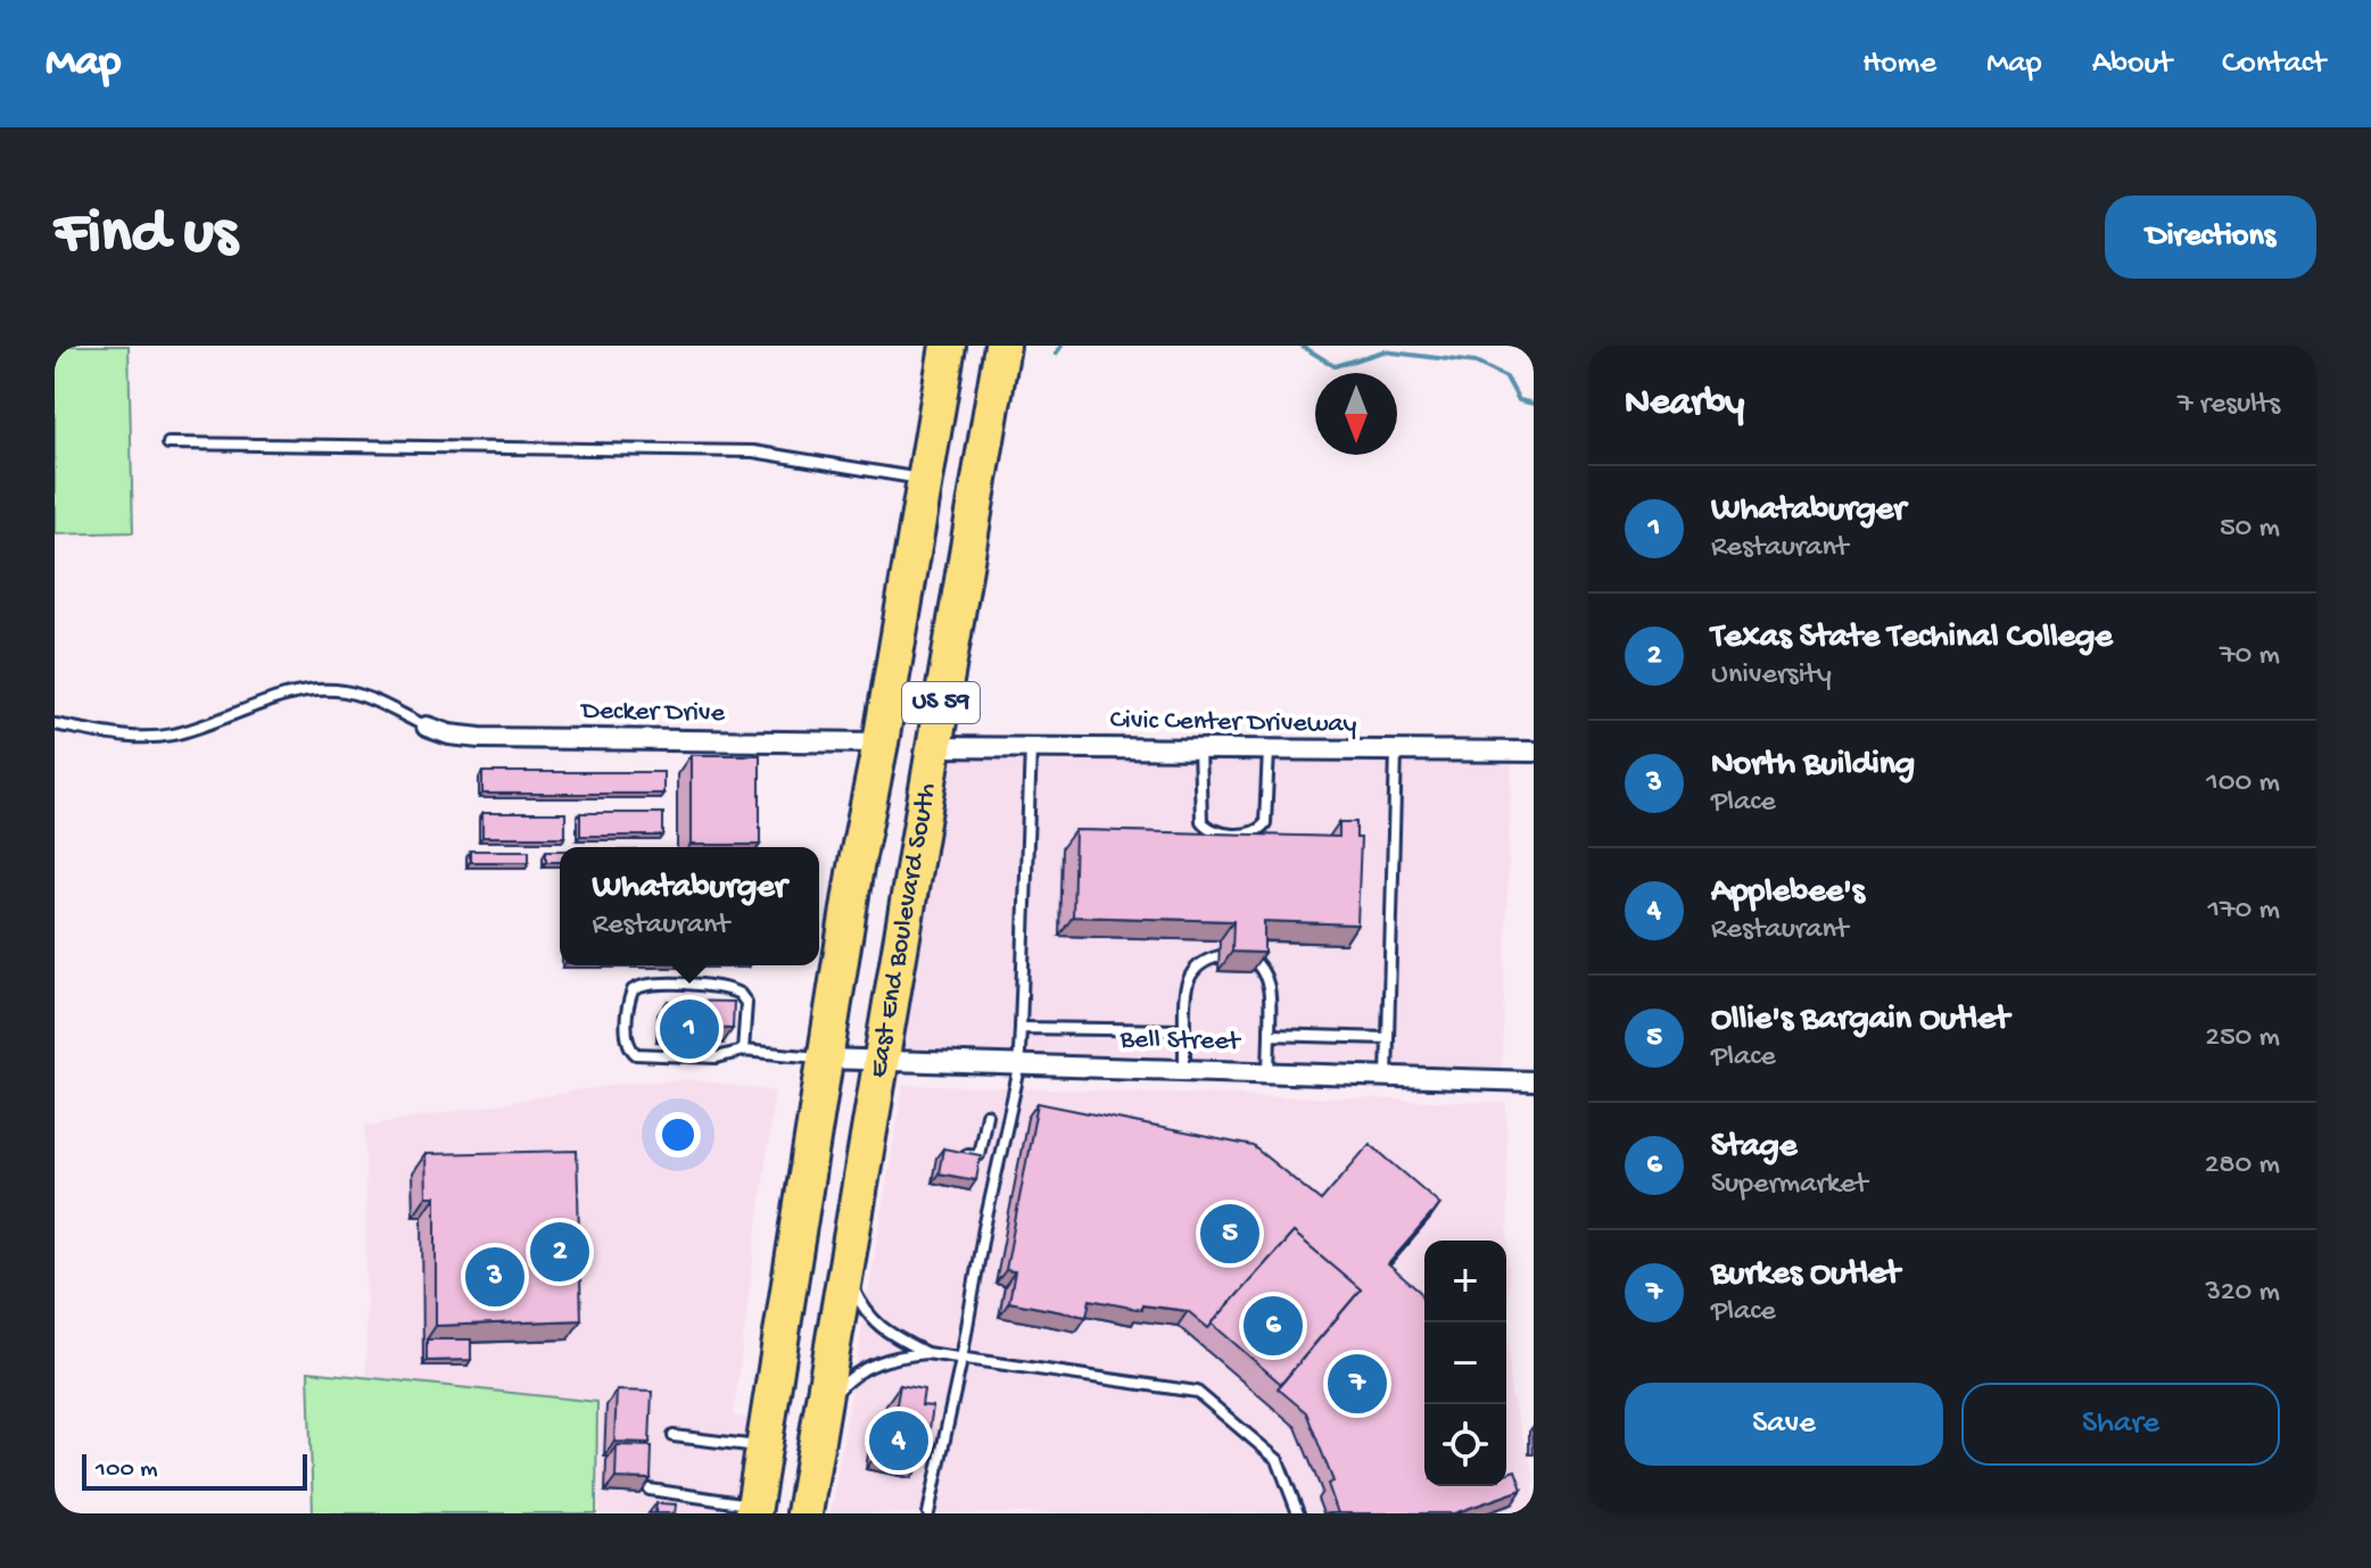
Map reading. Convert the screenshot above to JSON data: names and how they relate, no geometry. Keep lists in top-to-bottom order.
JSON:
{
  "streets": {
    "highway": ["US 59", "East End Boulevard South"],
    "street": ["Decker Drive", "Civic Center Driveway", "Bell Street"]
  },
  "crossings": [
    ["Decker Drive", "East End Boulevard South"],
    ["Civic Center Driveway", "East End Boulevard South"],
    ["East End Boulevard South", "Bell Street"]
  ],
  "scale_bar": "100 m",
  "north": "bottom",
  "page": {
    "header": "Map",
    "nav": [
      "Home",
      "Map",
      "About",
      "Contact"
    ],
    "buttons": [
      "Directions",
      ["Save", "Share"]
    ],
    "title": "Find us",
    "heading": ["Nearby", "7 results"],
    "list": [
      {
        "mark": "1",
        "name": "Whataburger",
        "note": "Restaurant",
        "value": "50 m"
      },
      {
        "mark": "2",
        "name": "Texas State Techinal College",
        "note": "University",
        "value": "70 m"
      },
      {
        "mark": "3",
        "name": "North Building",
        "note": "Place",
        "value": "100 m"
      },
      {
        "mark": "4",
        "name": "Applebee's",
        "note": "Restaurant",
        "value": "170 m"
      },
      {
        "mark": "5",
        "name": "Ollie's Bargain Outlet",
        "note": "Place",
        "value": "250 m"
      },
      {
        "mark": "6",
        "name": "Stage",
        "note": "Supermarket",
        "value": "280 m"
      },
      {
        "mark": "7",
        "name": "Burkes Outlet",
        "note": "Place",
        "value": "320 m"
      }
    ],
    "popup": ["Whataburger", "Restaurant"],
    "pins": [
      "1",
      "5",
      "2",
      "3",
      "6",
      "7",
      "4"
    ],
    "map_buttons": ["+", "−"],
    "scale": "100 m"
  }
}
